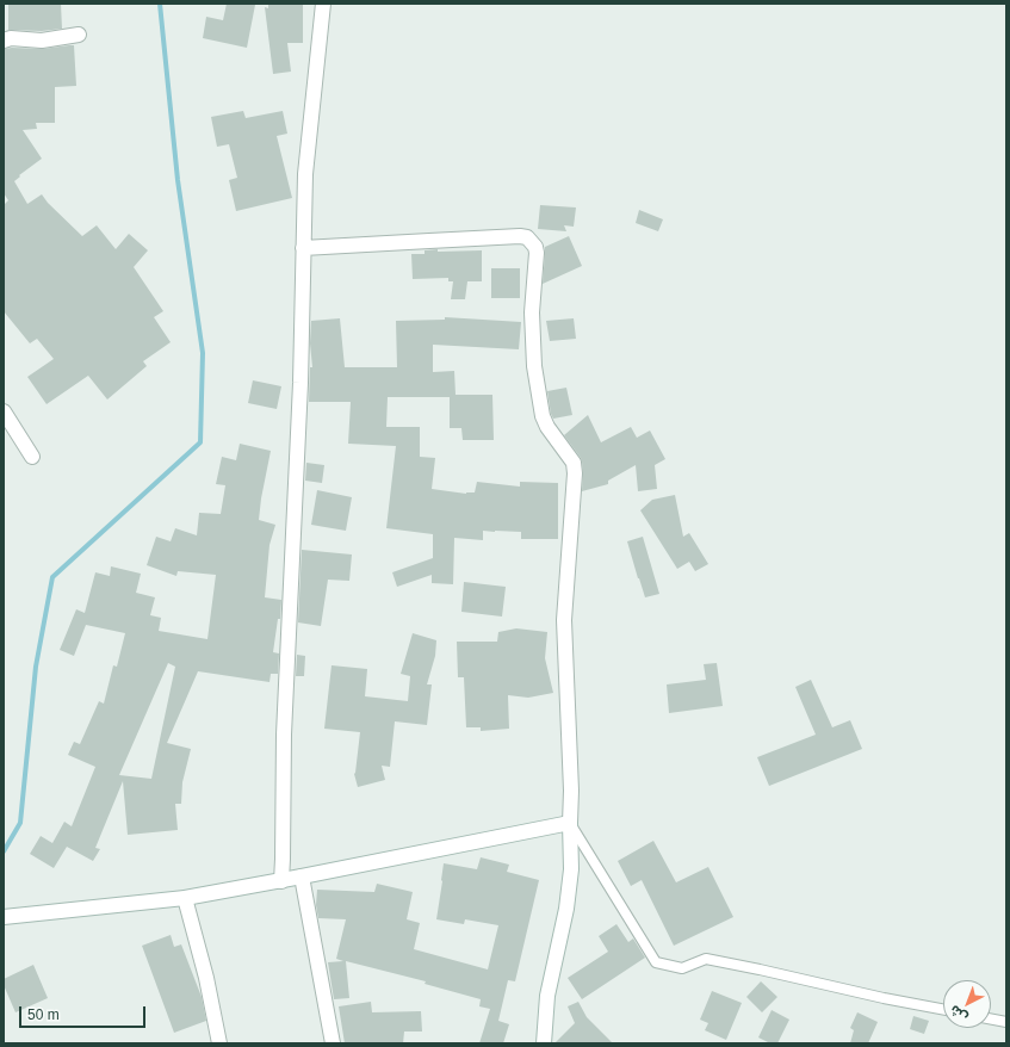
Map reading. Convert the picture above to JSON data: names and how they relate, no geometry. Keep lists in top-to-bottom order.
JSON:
{
  "scale_bar": "50 m",
  "north": "bottom left"
}
